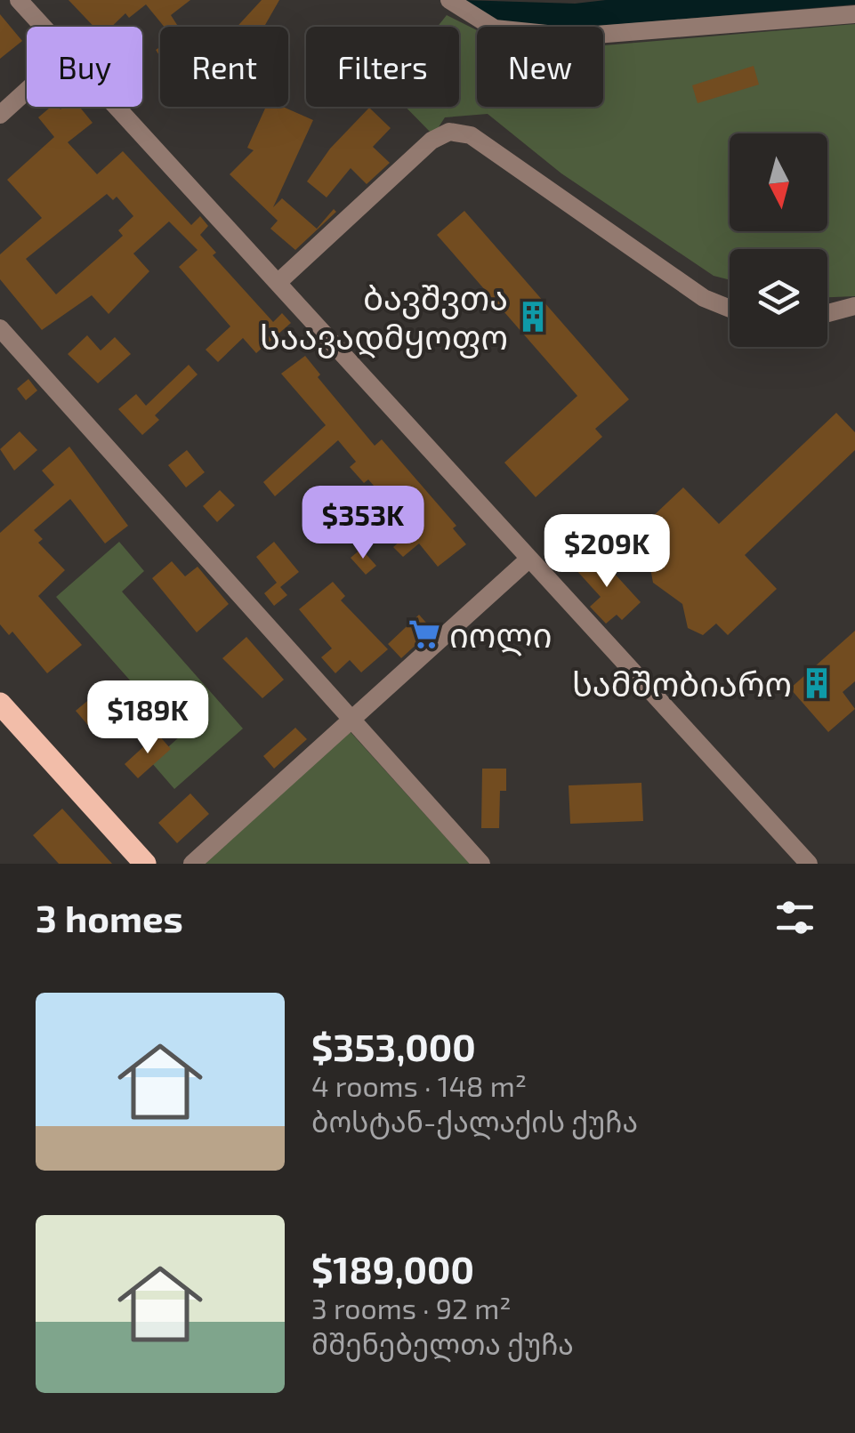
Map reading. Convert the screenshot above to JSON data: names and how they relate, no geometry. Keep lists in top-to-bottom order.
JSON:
{
  "places": {
    "building": ["ბავშვთა საავადმყოფო", "სამშობიარო"],
    "supermarket": ["იოლი"]
  },
  "north": "bottom",
  "page": {
    "chip": [
      "Buy",
      "Rent",
      "Filters",
      "New"
    ],
    "price": ["$353K", "$209K", "$189K"],
    "heading": "3 homes",
    "list": [
      {
        "name": "$353,000",
        "note": "4 rooms · 148 m² · ბოსტან-ქალაქის ქუჩა"
      },
      {
        "name": "$189,000",
        "note": "3 rooms · 92 m² · მშენებელთა ქუჩა"
      }
    ]
  }
}
